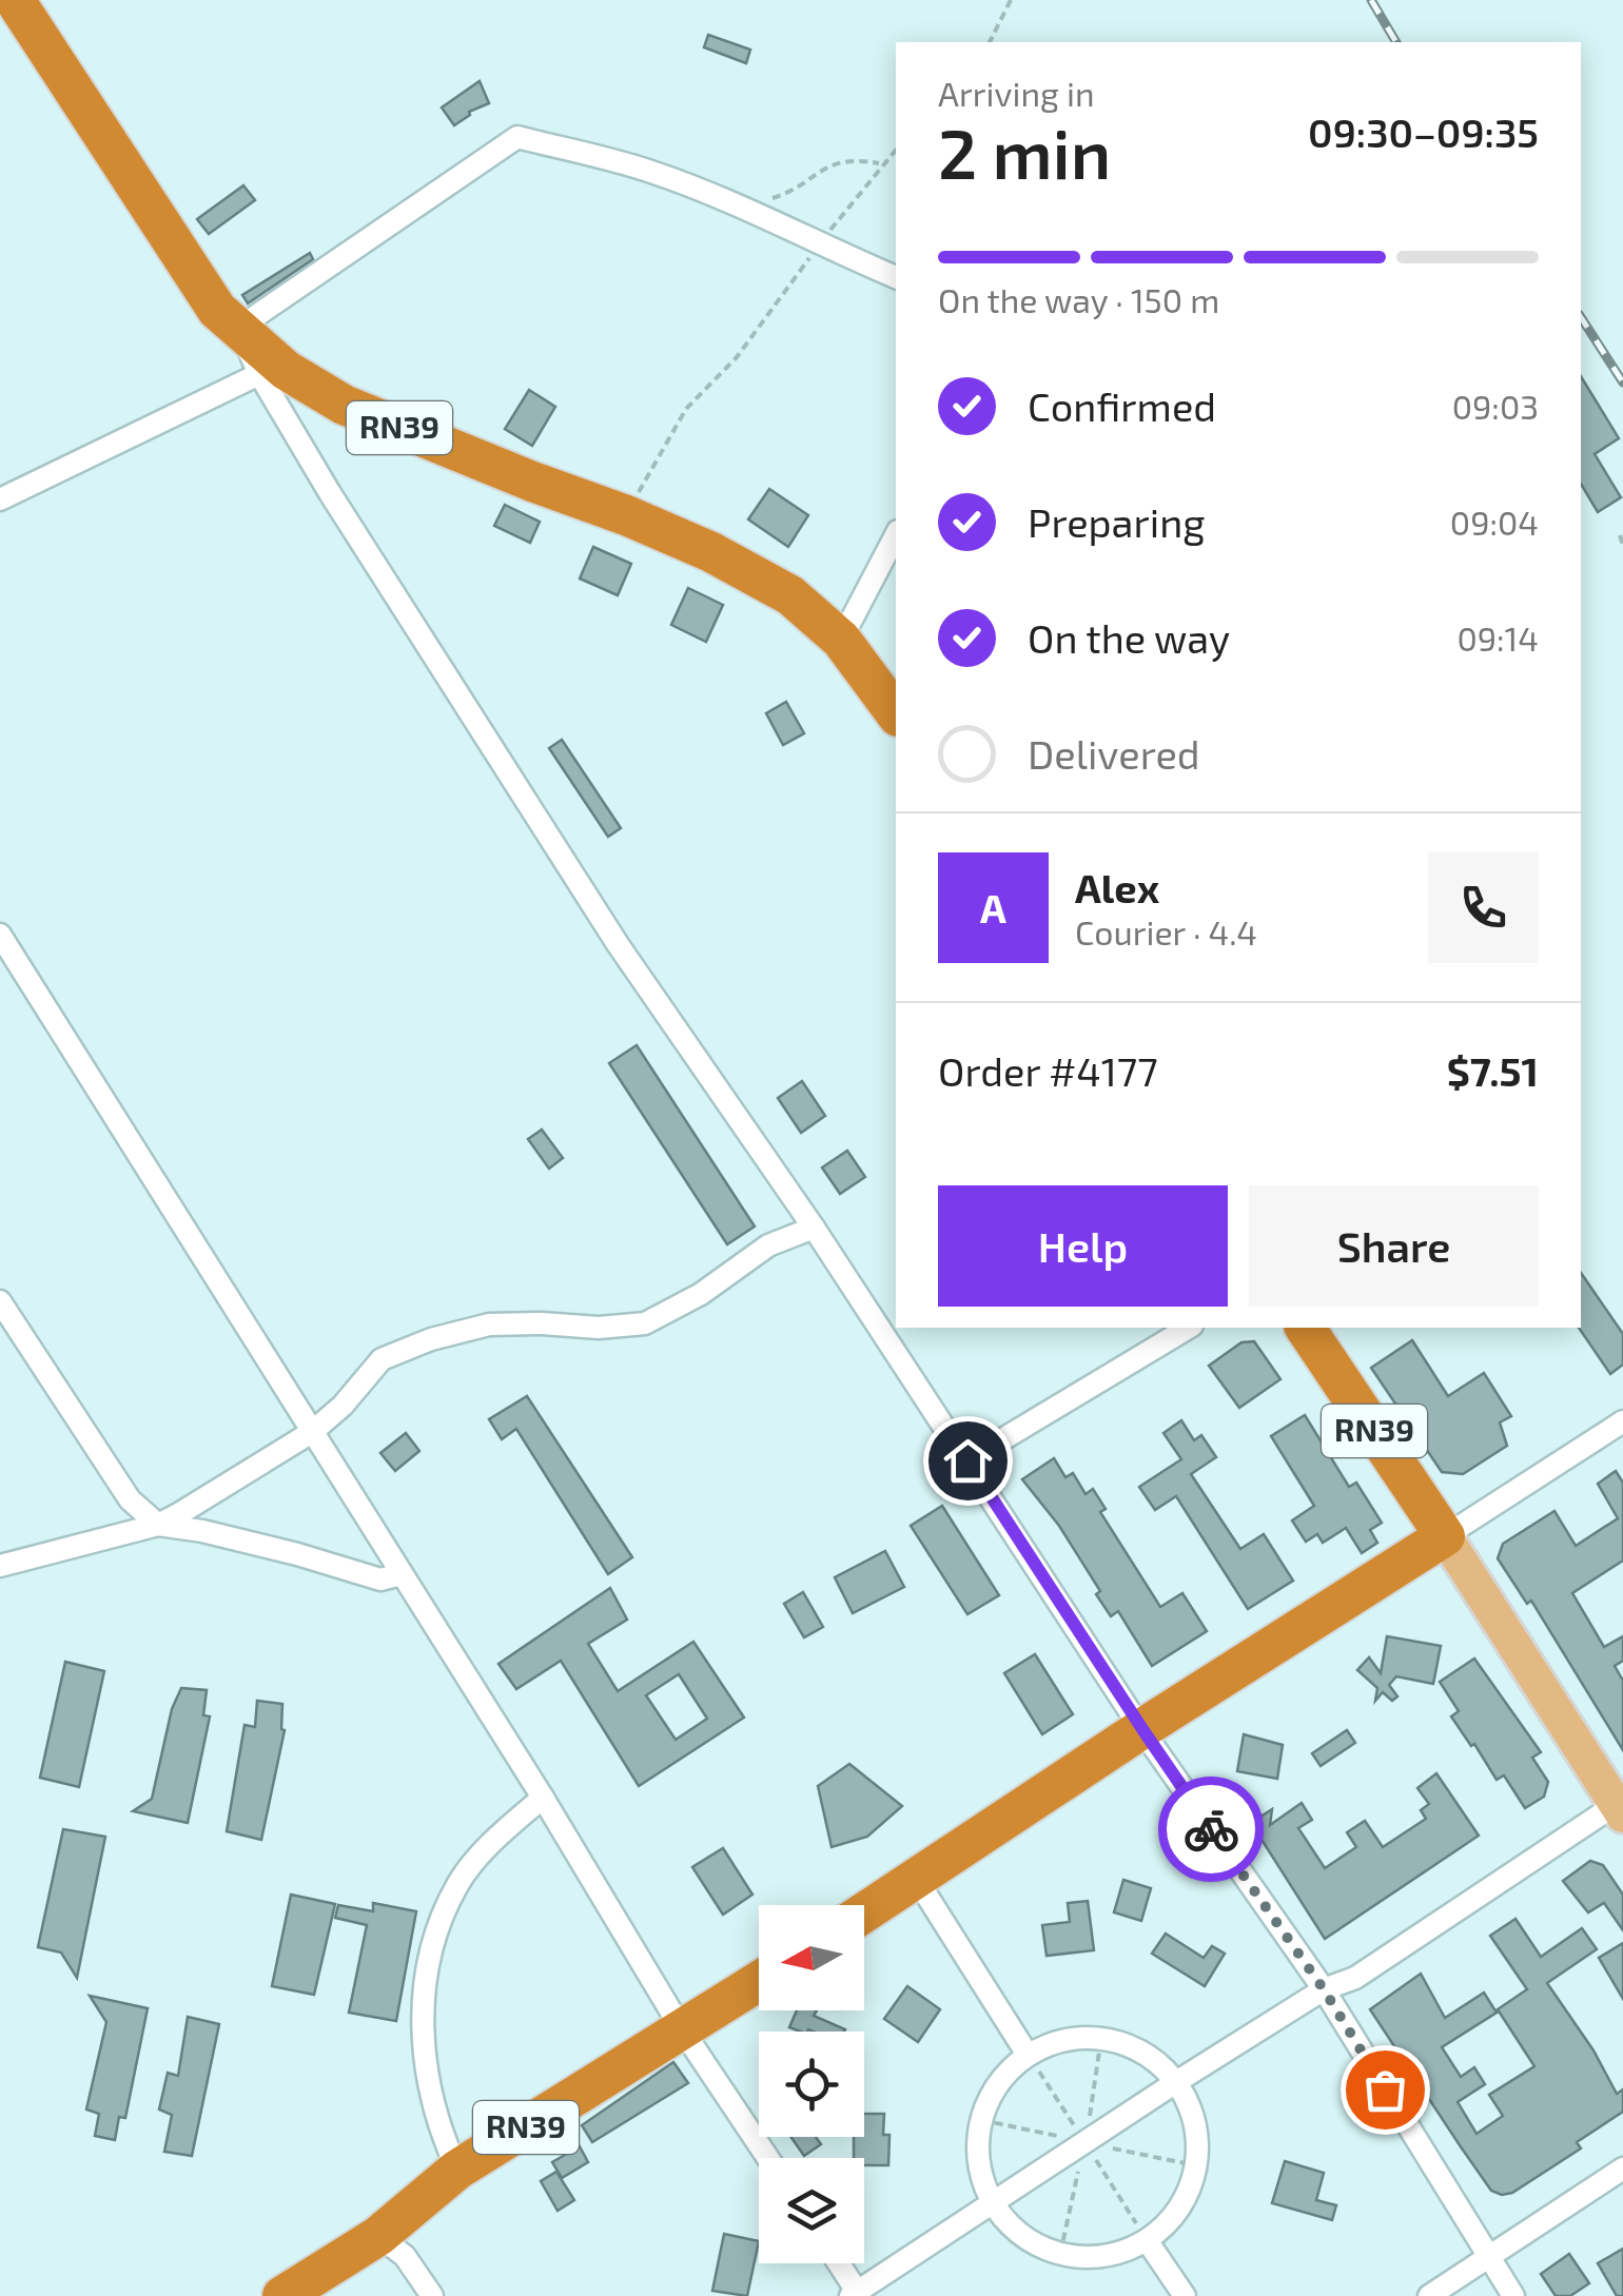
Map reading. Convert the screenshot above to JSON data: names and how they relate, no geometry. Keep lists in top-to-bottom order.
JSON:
{
  "streets": {
    "highway": ["RN39"]
  },
  "north": "left",
  "page": {
    "heading": ["2 min", "Arriving in", "09:30–09:35"],
    "panel": [
      "Alex",
      "Courier · 4.4",
      "Order #4177",
      "$7.51"
    ],
    "bar": "On the way · 150 m",
    "list": [
      ["Confirmed", "09:03"],
      ["Preparing", "09:04"],
      ["On the way", "09:14"],
      "Delivered"
    ],
    "round": "A",
    "buttons": ["Help", "Share"]
  }
}
